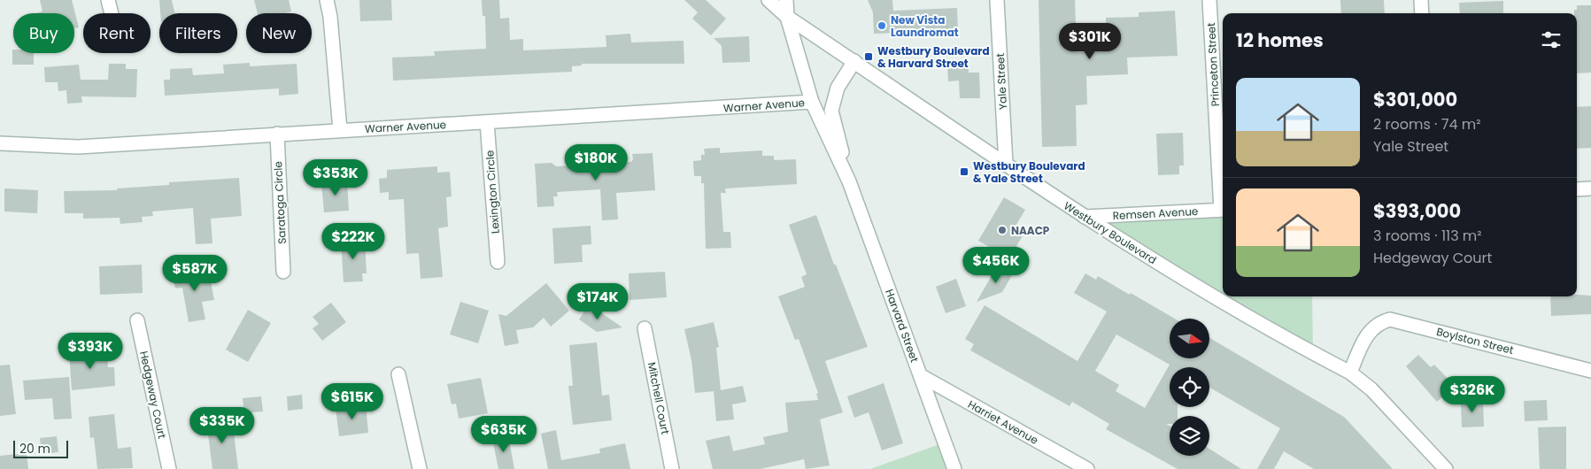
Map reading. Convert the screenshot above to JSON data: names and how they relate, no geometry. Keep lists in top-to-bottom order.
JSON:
{
  "streets": {
    "street": [
      "Princeton Street",
      "Yale Street",
      "Warner Avenue",
      "Lexington Circle",
      "Saratoga Circle",
      "Remsen Avenue",
      "Westbury Boulevard",
      "Harvard Street",
      "Boylston Street",
      "Hedgeway Court",
      "Mitchell Court",
      "Harriet Avenue"
    ]
  },
  "crossings": [
    ["Yale Street", "Westbury Boulevard"],
    ["Warner Avenue", "Lexington Circle"],
    ["Warner Avenue", "Saratoga Circle"],
    ["Warner Avenue", "Harvard Street"],
    ["Remsen Avenue", "Westbury Boulevard"],
    ["Westbury Boulevard", "Harvard Street"],
    ["Westbury Boulevard", "Boylston Street"],
    ["Harvard Street", "Harriet Avenue"]
  ],
  "places": {
    "other": ["New Vista Laundromat", "NAACP"],
    "transit": ["Westbury Boulevard & Harvard Street", "Westbury Boulevard & Yale Street"]
  },
  "scale_bar": "20 m",
  "north": "right",
  "page": {
    "chip": [
      "Buy",
      "Rent",
      "Filters",
      "New"
    ],
    "heading": "12 homes",
    "price": [
      "$301K",
      "$180K",
      "$353K",
      "$222K",
      "$456K",
      "$587K",
      "$174K",
      "$393K",
      "$326K",
      "$615K",
      "$335K",
      "$635K"
    ],
    "list": [
      {
        "name": "$301,000",
        "note": "2 rooms · 74 m² · Yale Street"
      },
      {
        "name": "$393,000",
        "note": "3 rooms · 113 m² · Hedgeway Court"
      }
    ],
    "scale": "20 m"
  }
}
